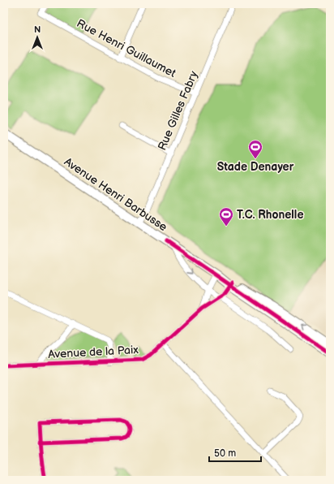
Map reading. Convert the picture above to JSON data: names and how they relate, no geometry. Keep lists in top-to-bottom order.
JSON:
{
  "streets": {
    "street": [
      "Rue Henri Guillaumet",
      "Rue Gilles Fabry",
      "Avenue Henri Barbusse",
      "Avenue de la Paix"
    ]
  },
  "crossings": [
    ["Rue Henri Guillaumet", "Rue Gilles Fabry"],
    ["Rue Gilles Fabry", "Avenue Henri Barbusse"],
    ["Avenue Henri Barbusse", "Avenue de la Paix"]
  ],
  "places": {
    "sports": ["Stade Denayer", "T.C. Rhonelle"]
  },
  "scale_bar": "50 m",
  "north": "top"
}
